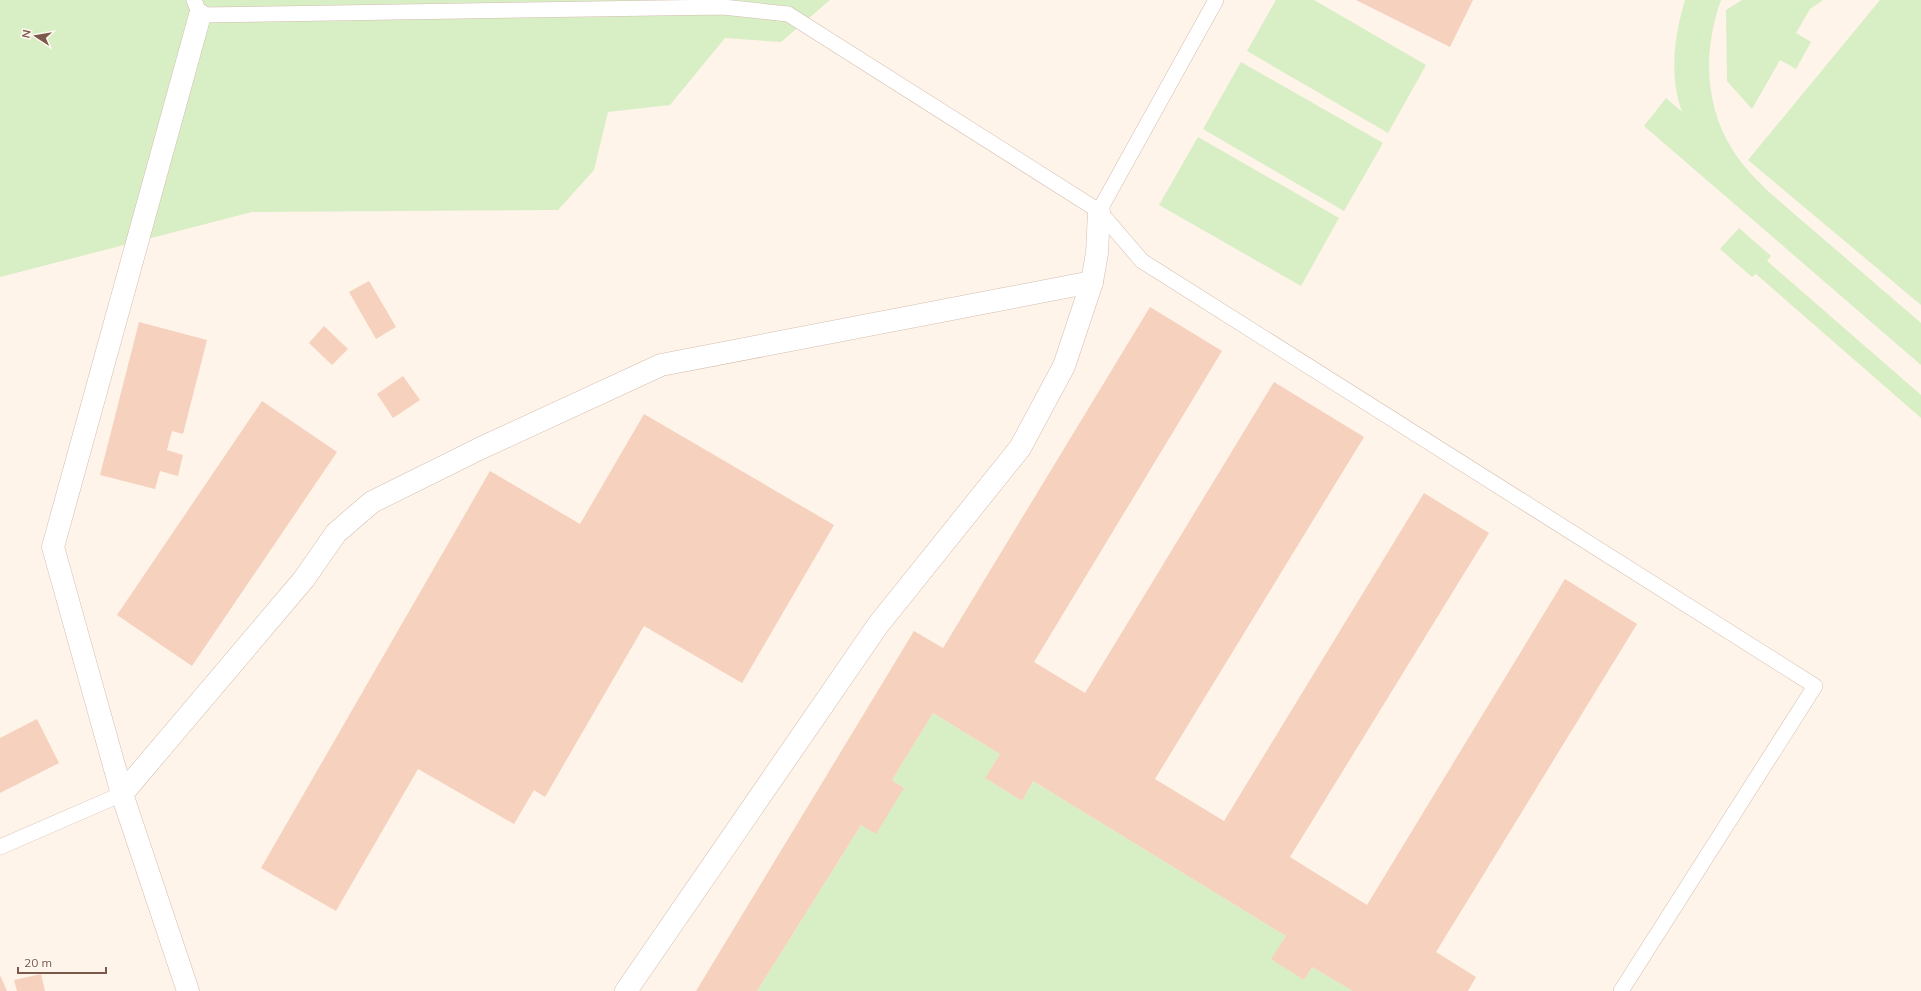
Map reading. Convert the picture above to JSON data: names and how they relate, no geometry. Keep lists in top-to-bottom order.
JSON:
{
  "scale_bar": "20 m",
  "north": "left"
}
